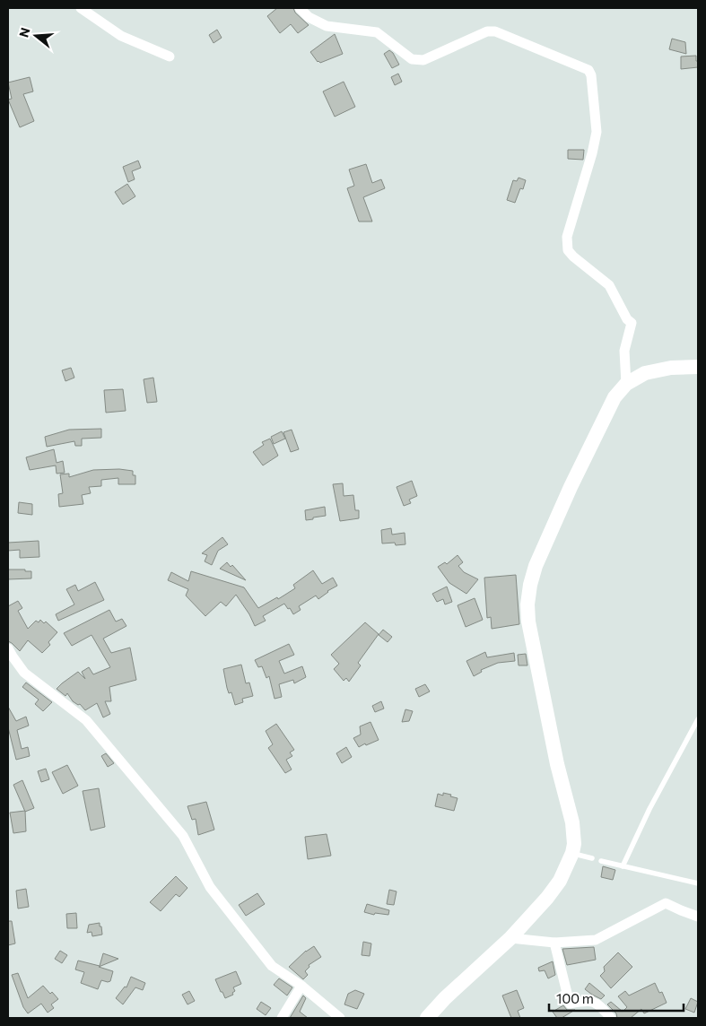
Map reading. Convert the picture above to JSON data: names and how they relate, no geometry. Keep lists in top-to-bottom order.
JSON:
{
  "scale_bar": "100 m",
  "north": "left"
}
